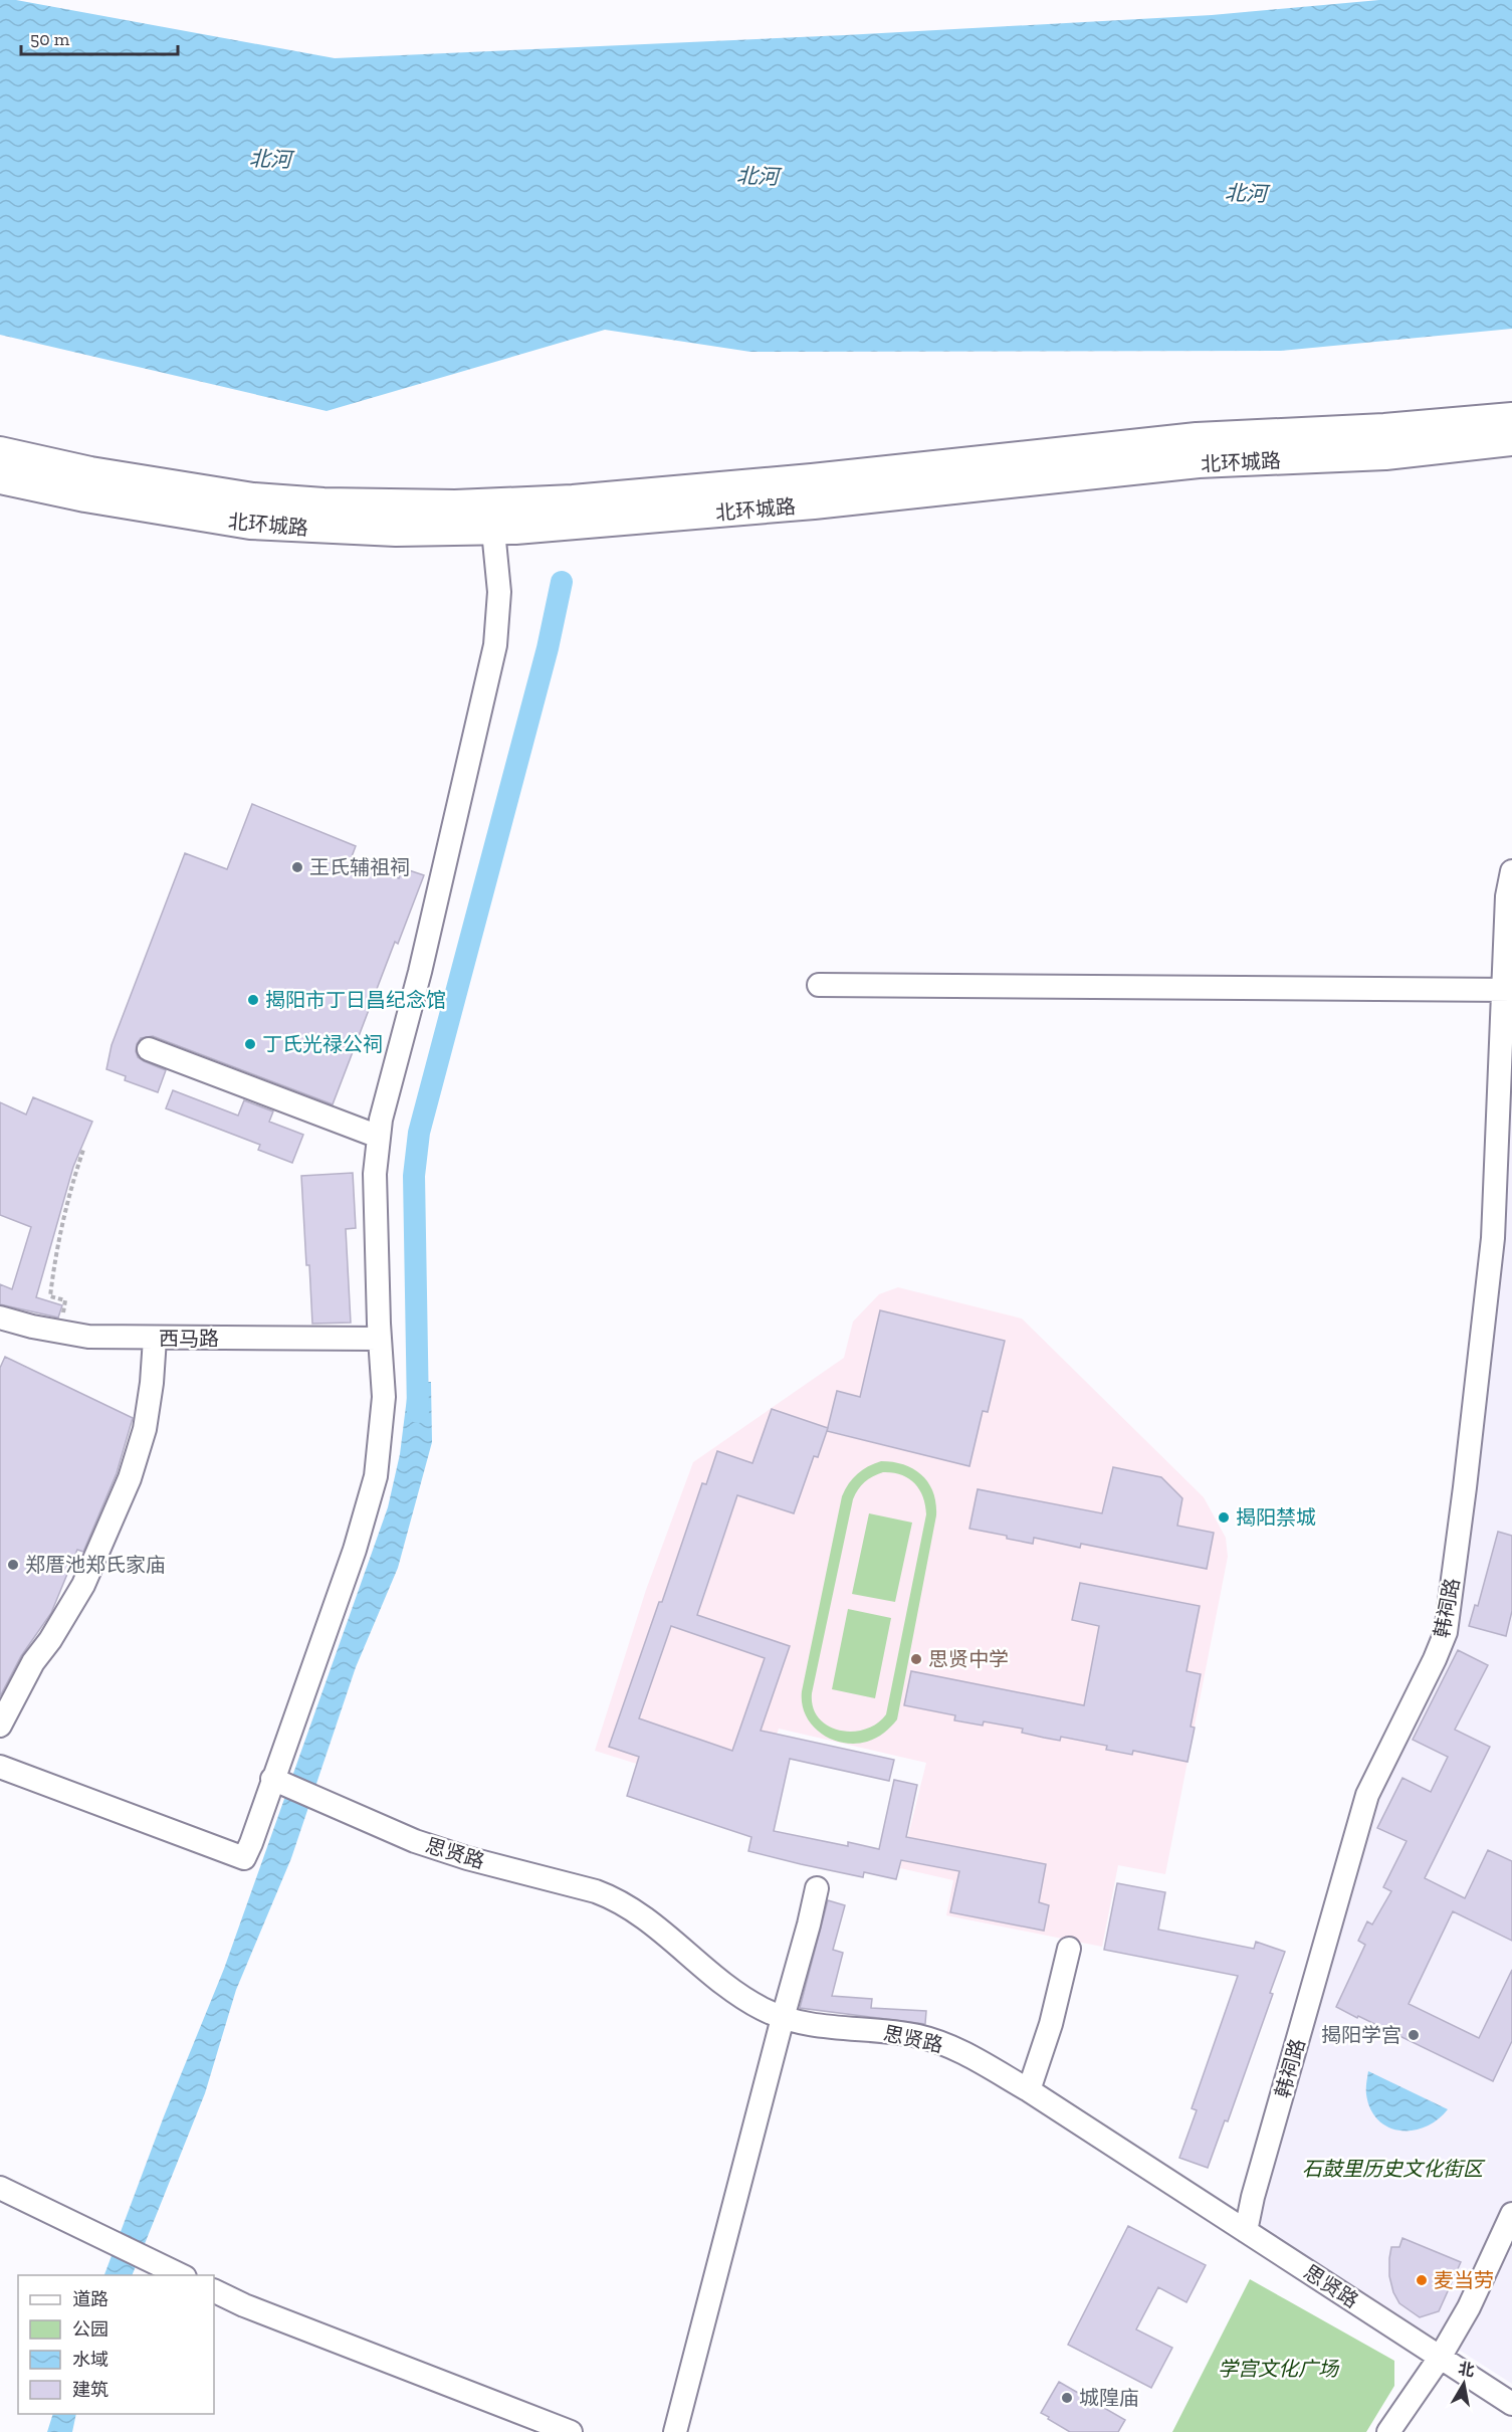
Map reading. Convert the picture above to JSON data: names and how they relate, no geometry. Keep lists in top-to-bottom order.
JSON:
{
  "streets": {
    "main road": ["北环城路"],
    "street": ["西马路", "韩祠路", "思贤路"]
  },
  "crossings": [
    ["韩祠路", "思贤路"]
  ],
  "water": ["北河"],
  "parks": ["石鼓里历史文化街区", "学宫文化广场"],
  "places": [
    "王氏辅祖祠",
    "揭阳市丁日昌纪念馆",
    "丁氏光禄公祠",
    "揭阳禁城",
    "郑厝池郑氏家庙",
    "思贤中学",
    "揭阳学宫",
    "麦当劳",
    "城隍庙"
  ],
  "legend": [
    "道路",
    "公园",
    "水域",
    "建筑"
  ],
  "scale_bar": "50 m",
  "north": "top"
}
